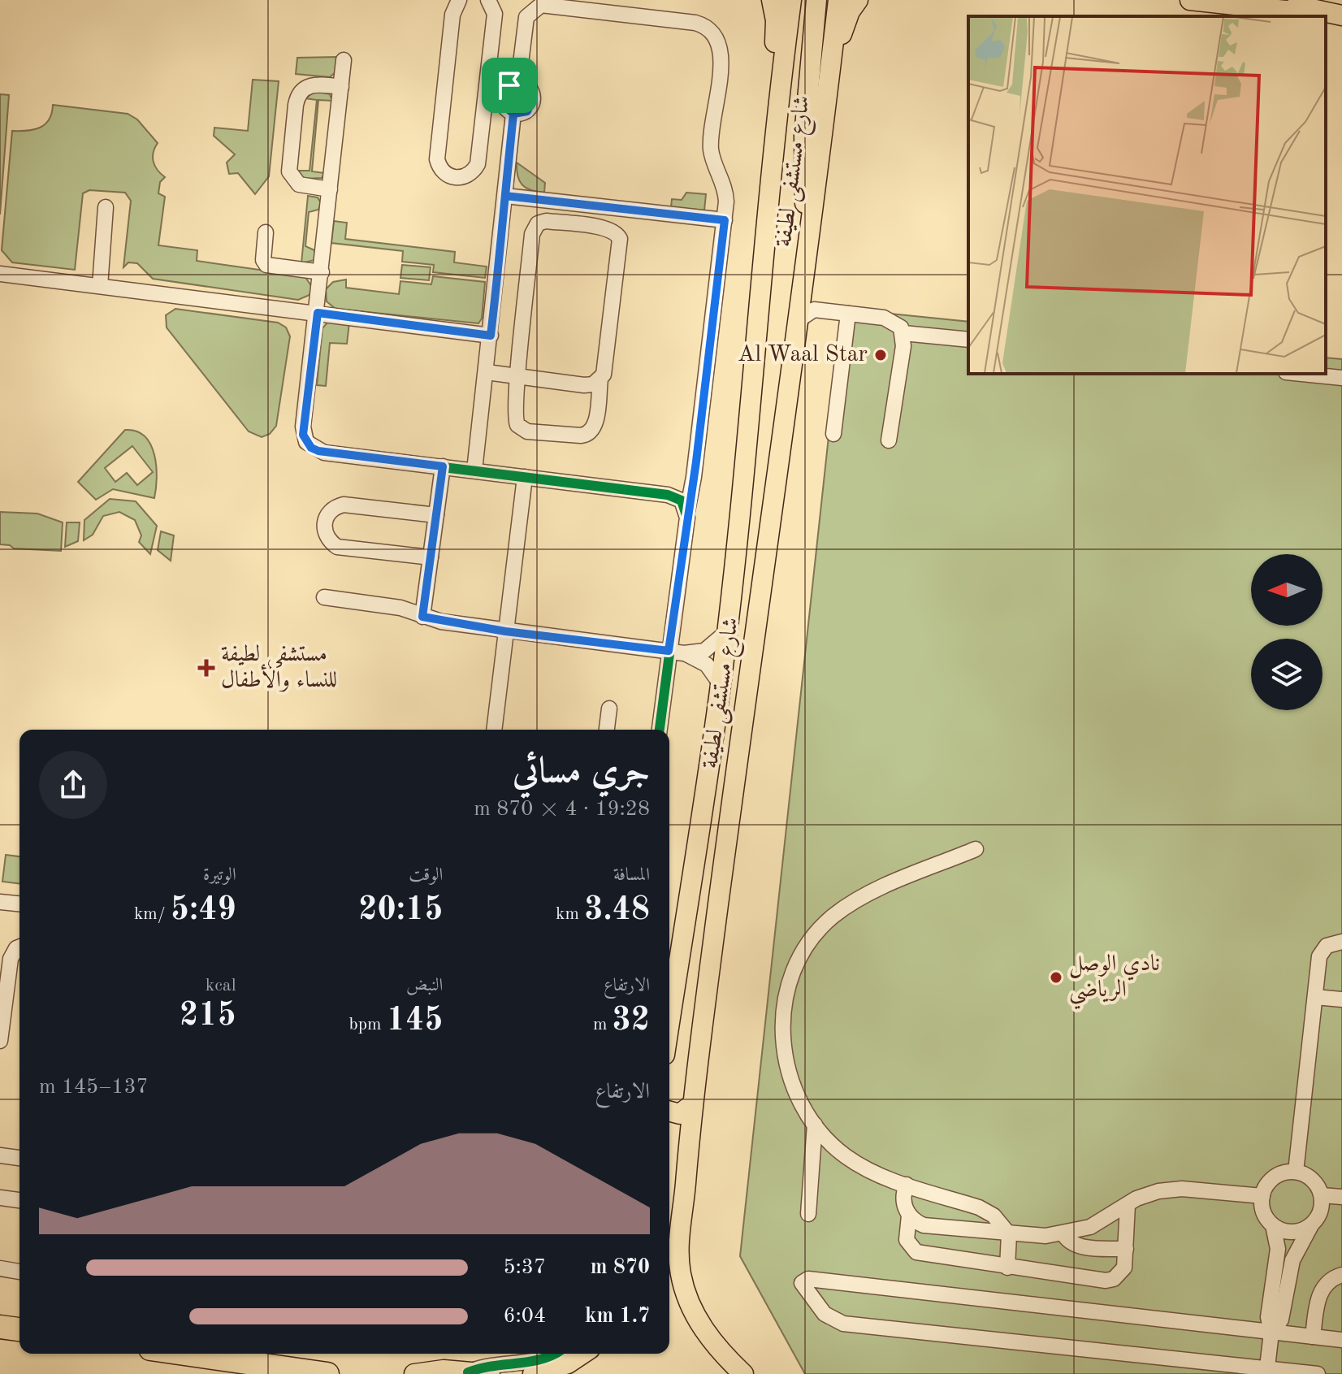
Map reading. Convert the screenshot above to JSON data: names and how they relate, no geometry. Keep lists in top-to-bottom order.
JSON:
{
  "streets": {
    "main road": ["شارع مستشفى لطيفة"]
  },
  "places": {
    "other": ["Al Waal Star", "نادي الوصل الرياضي"],
    "health": ["مستشفى لطيفة للنساء والأطفال"]
  },
  "north": "left",
  "page": {
    "heading": ["جري مسائي", "19:28 · 4 × 870 m"],
    "stats": [
      ["المسافة", "3.48 km"],
      ["الوقت", "20:15"],
      ["الوتيرة", "5:49 /km"],
      ["الارتفاع", "32 m"],
      ["النبض", "145 bpm"],
      ["kcal", "215"]
    ],
    "chart": ["الارتفاع", "137–145 m"],
    "list": [
      {
        "name": "870 m",
        "note": "5:37"
      },
      {
        "name": "1.7 km",
        "note": "6:04"
      }
    ]
  }
}
